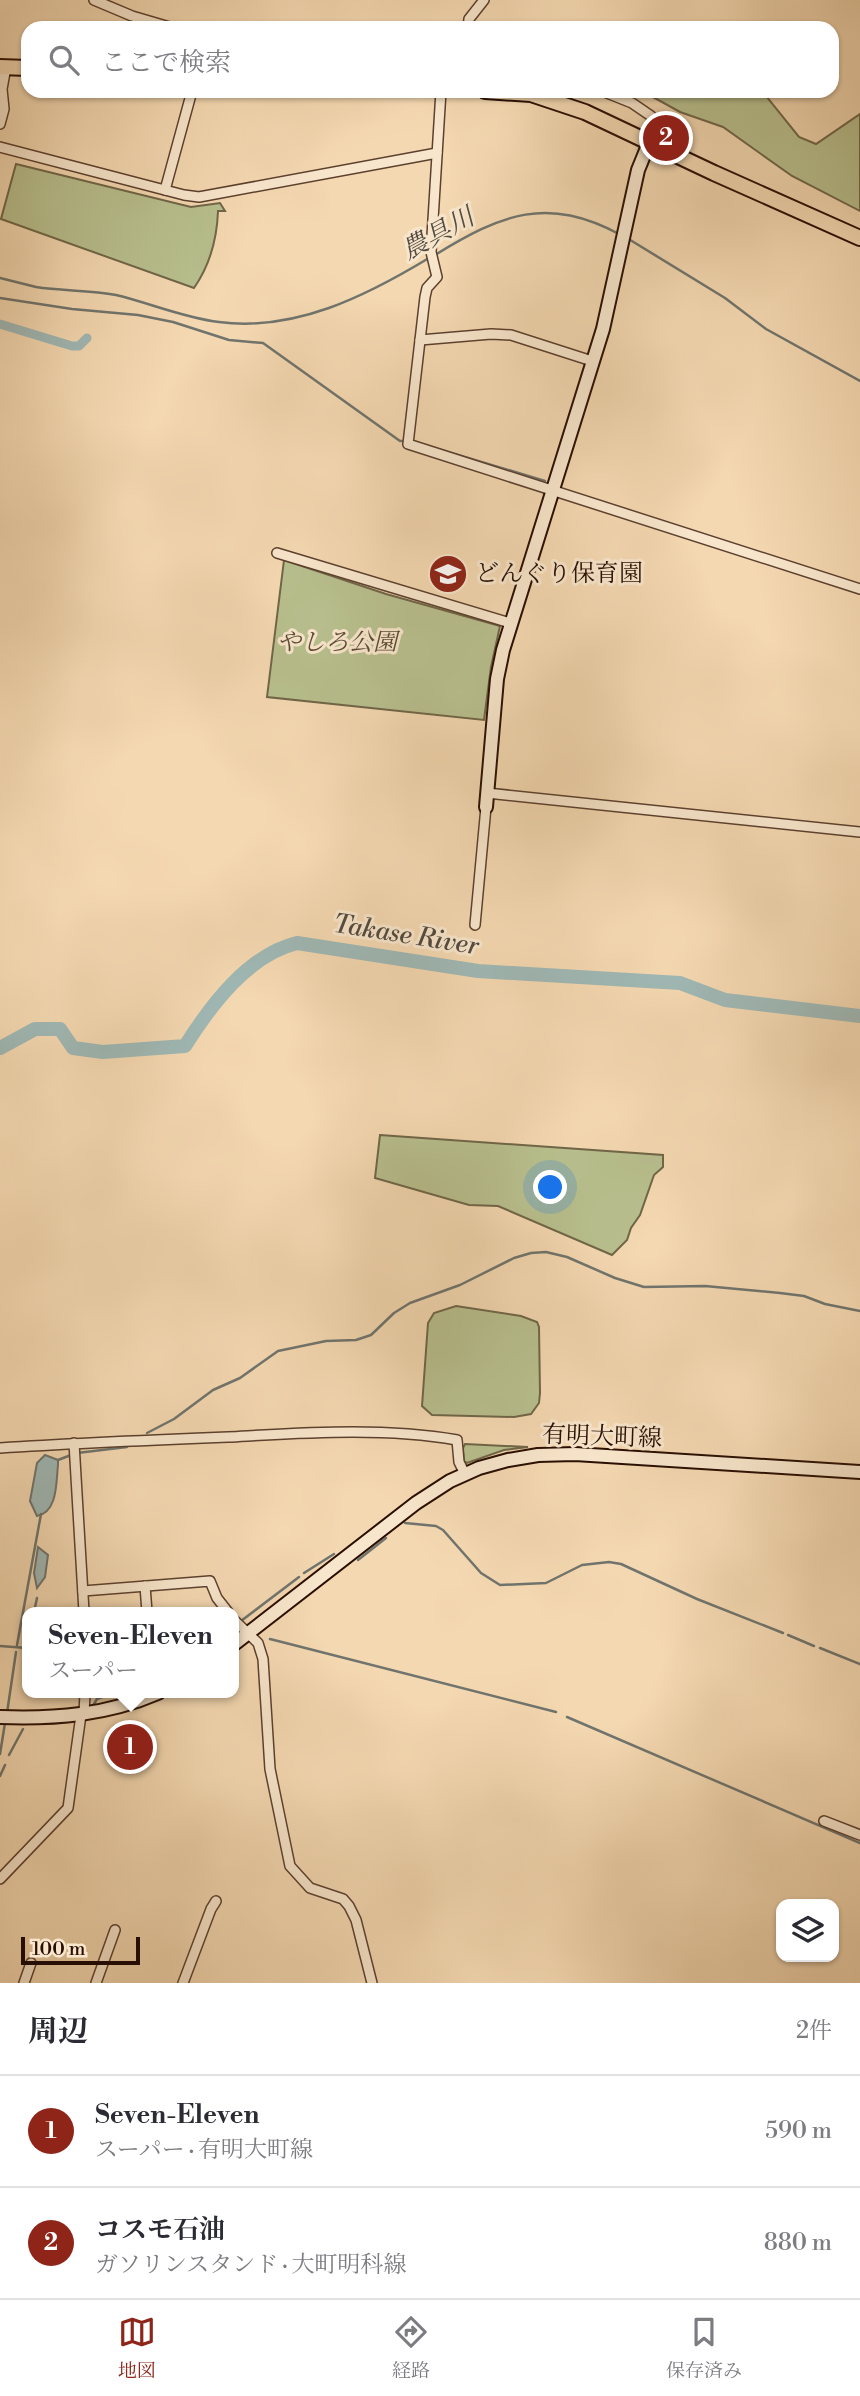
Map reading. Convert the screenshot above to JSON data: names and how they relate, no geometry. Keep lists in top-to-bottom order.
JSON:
{
  "streets": {
    "main road": ["有明大町線"]
  },
  "water": ["農具川", "Takase River"],
  "parks": ["やしろ公園"],
  "places": {
    "school or university": ["どんぐり保育園"]
  },
  "scale_bar": "100 m",
  "page": {
    "search": "ここで検索",
    "pins": ["2", "1"],
    "popup": ["Seven-Eleven", "スーパー"],
    "scale": "100 m",
    "heading": ["周辺", "2件"],
    "list": [
      {
        "mark": "1",
        "name": "Seven-Eleven",
        "note": "スーパー · 有明大町線",
        "value": "590 m"
      },
      {
        "mark": "2",
        "name": "コスモ石油",
        "note": "ガソリンスタンド · 大町明科線",
        "value": "880 m"
      }
    ],
    "nav": ["地図", "経路", "保存済み"]
  }
}
